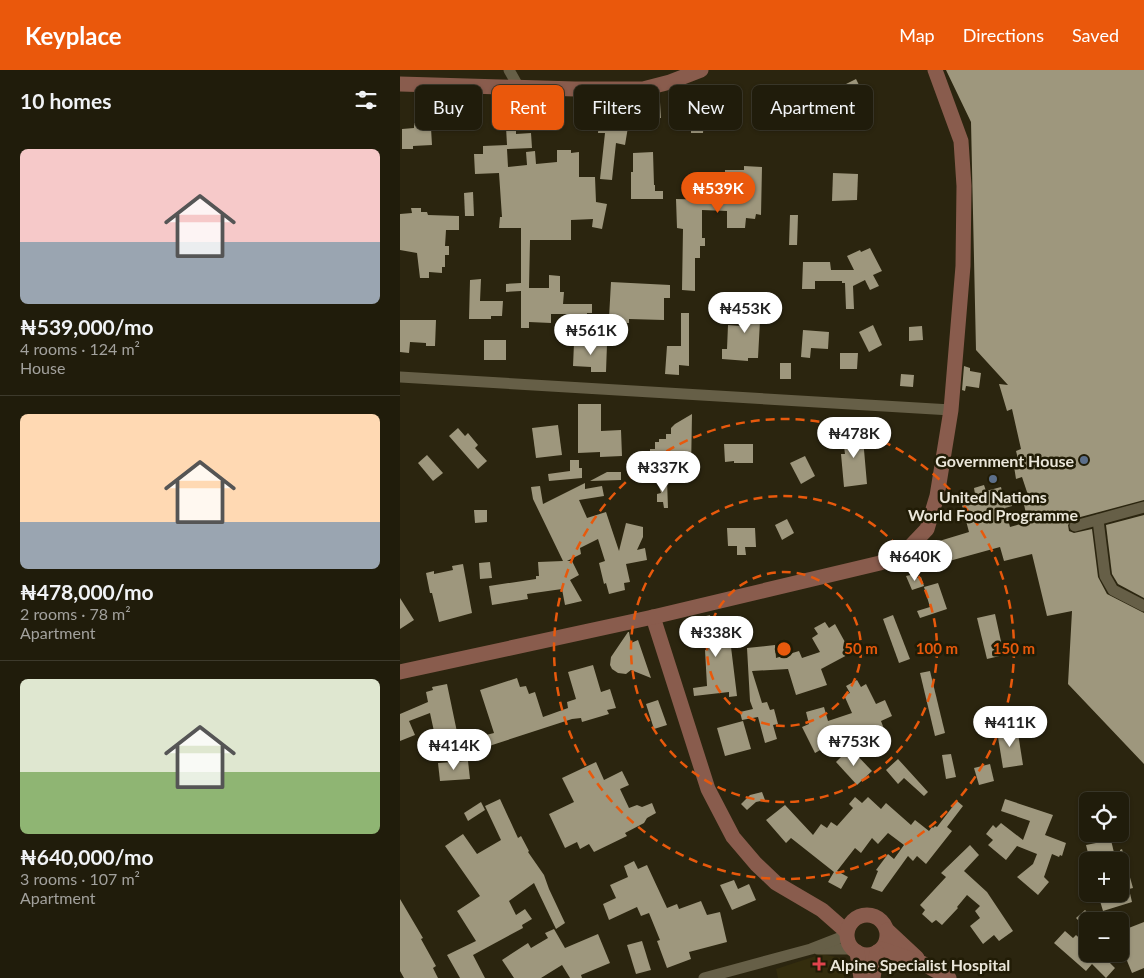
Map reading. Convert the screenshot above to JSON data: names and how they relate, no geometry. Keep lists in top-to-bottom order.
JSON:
{
  "places": {
    "other": ["Government House", "United Nations World Food Programme"],
    "health": ["Alpine Specialist Hospital"]
  },
  "page": {
    "header": "Keyplace",
    "nav": ["Map", "Directions", "Saved"],
    "heading": "10 homes",
    "chip": [
      "Buy",
      "Rent",
      "Filters",
      "New",
      "Apartment"
    ],
    "list": [
      {
        "name": "₦539,000/mo",
        "note": "4 rooms · 124 m² · House"
      },
      {
        "name": "₦478,000/mo",
        "note": "2 rooms · 78 m² · Apartment"
      },
      {
        "name": "₦640,000/mo",
        "note": "3 rooms · 107 m² · Apartment"
      }
    ],
    "price": [
      "₦539K",
      "₦453K",
      "₦561K",
      "₦478K",
      "₦337K",
      "₦640K",
      "₦338K",
      "₦411K",
      "₦753K",
      "₦414K"
    ],
    "map_buttons": ["+", "−"]
  },
  "rings": ["50 m", "100 m", "150 m"]
}
